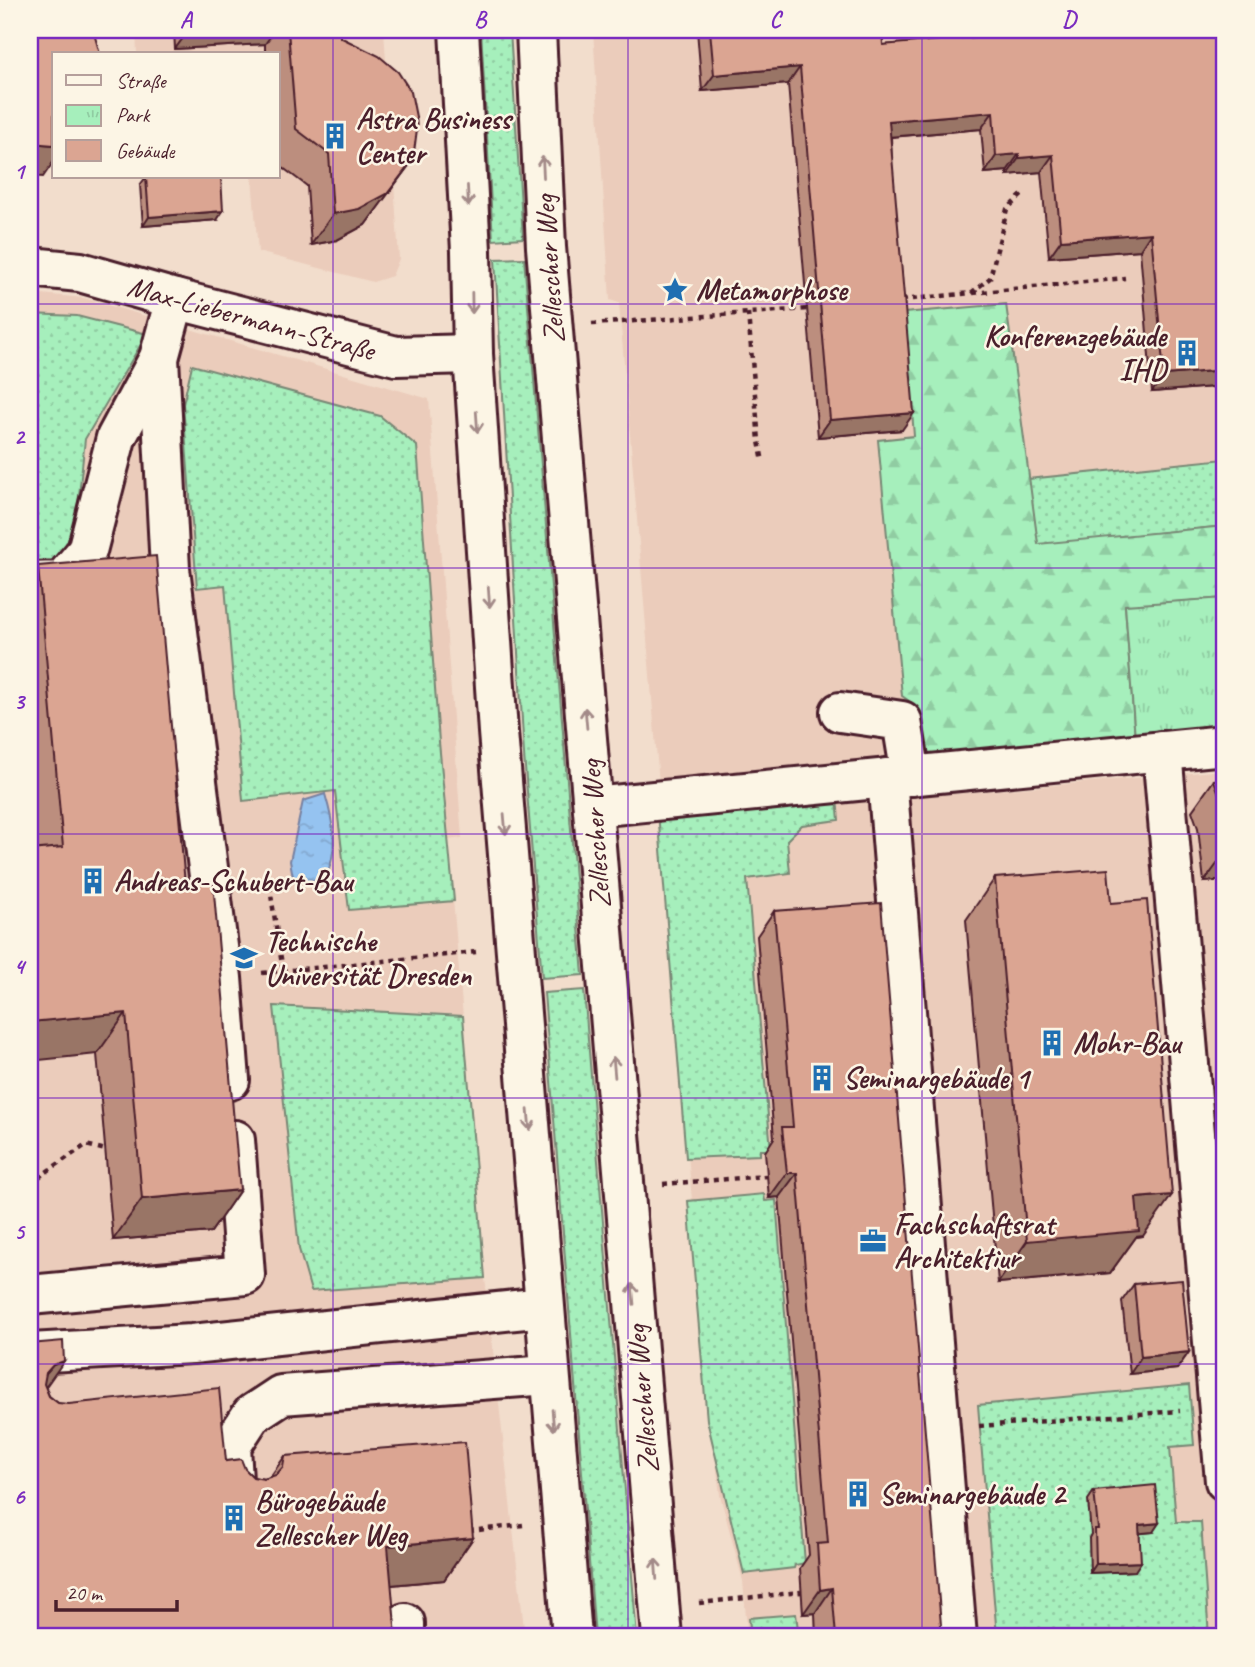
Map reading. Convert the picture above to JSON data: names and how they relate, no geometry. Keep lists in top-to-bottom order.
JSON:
{
  "streets": {
    "main road": ["Zellescher Weg", "Max-Liebermann-Straße"]
  },
  "places": {
    "building": [
      "Astra Business Center",
      "Konferenzgebäude IHD",
      "Andreas-Schubert-Bau",
      "Mohr-Bau",
      "Seminargebäude 1",
      "Seminargebäude 2",
      "Bürogebäude Zellescher Weg"
    ],
    "place": ["Metamorphose"],
    "school or university": ["Technische Universität Dresden"],
    "office": ["Fachschaftsrat Architektiur"]
  },
  "legend": ["Straße", "Park", "Gebäude"],
  "scale_bar": "20 m",
  "grid": {
    "columns": [
      "A",
      "B",
      "C",
      "D"
    ],
    "rows": [
      "1",
      "2",
      "3",
      "4",
      "5",
      "6"
    ]
  }
}
